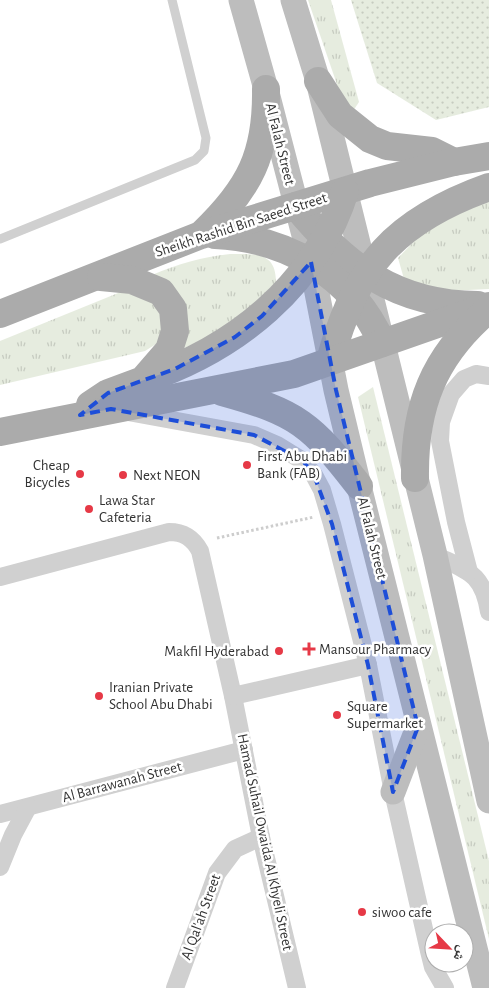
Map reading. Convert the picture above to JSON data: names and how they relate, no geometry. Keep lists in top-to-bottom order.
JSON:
{
  "streets": {
    "main road": ["Al Falah Street", "Sheikh Rashid Bin Saeed Street"],
    "street": ["Al Barrawanah Street", "Hamad Suhail Owaida Al Khyeli Street", "Al Qal'ah Street"]
  },
  "crossings": [
    ["Al Falah Street", "Sheikh Rashid Bin Saeed Street"],
    ["Al Barrawanah Street", "Hamad Suhail Owaida Al Khyeli Street"],
    ["Hamad Suhail Owaida Al Khyeli Street", "Al Qal'ah Street"]
  ],
  "places": {
    "other": [
      "First Abu Dhabi Bank (FAB)",
      "Cheap Bicycles",
      "Next NEON",
      "Lawa Star Cafeteria",
      "Makfil Hyderabad",
      "Iranian Private School Abu Dhabi",
      "Square Supermarket",
      "siwoo cafe"
    ],
    "health": ["Mansour Pharmacy"]
  },
  "north": "bottom right"
}
